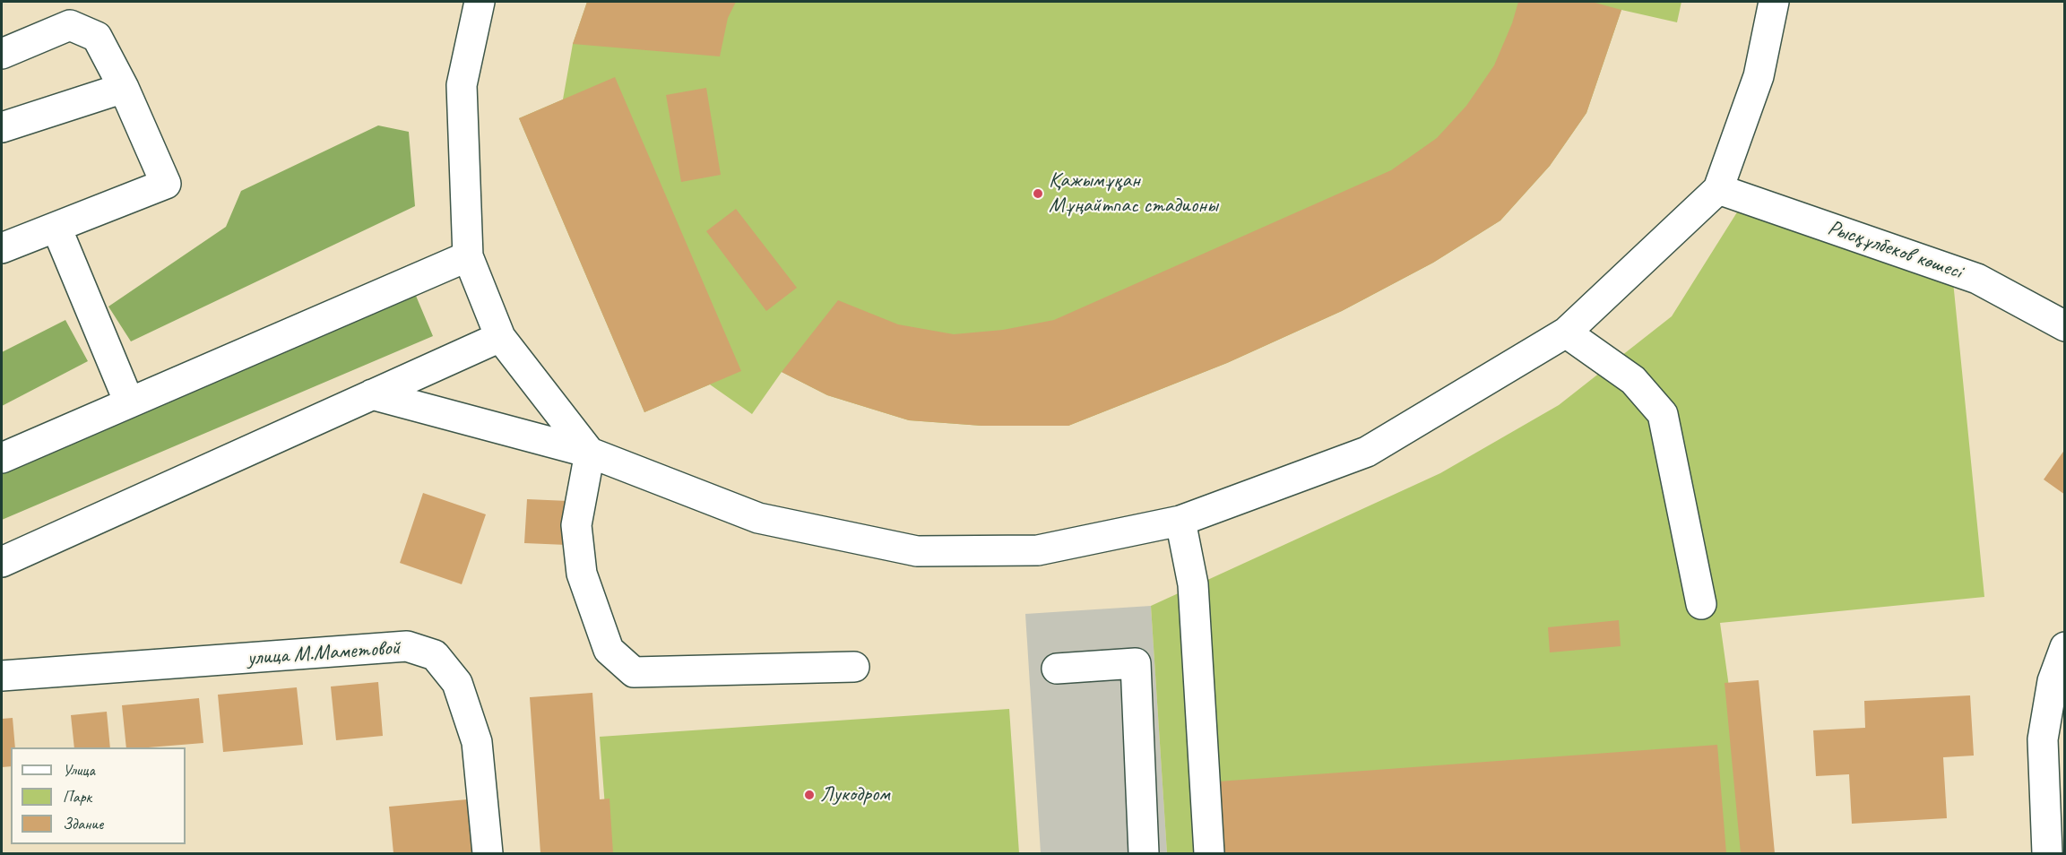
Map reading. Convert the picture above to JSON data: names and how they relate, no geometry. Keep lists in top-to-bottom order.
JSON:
{
  "streets": {
    "street": ["Рысқұлбеков көшесі", "улица М.Маметовой"]
  },
  "places": ["Қажымұқан Мұңайтпас стадионы", "Лукодром"],
  "legend": ["Улица", "Парк", "Здание"]
}
